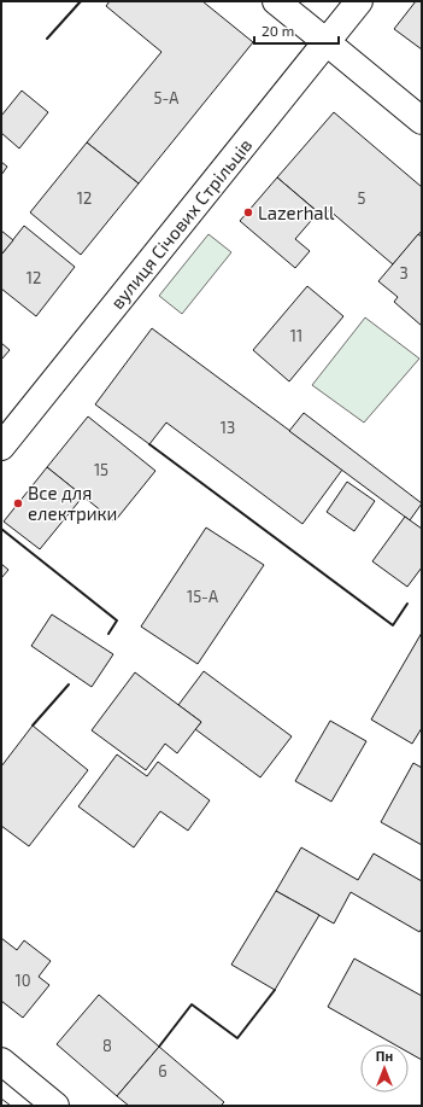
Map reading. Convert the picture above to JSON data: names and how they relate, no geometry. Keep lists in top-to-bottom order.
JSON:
{
  "streets": {
    "main road": ["вулиця Січових Стрільців"]
  },
  "places": ["Lazerhall", "Все для електрики"],
  "house_numbers": [
    "5-А",
    "12",
    "5",
    "3",
    "12",
    "11",
    "13",
    "15",
    "15-А",
    "10",
    "8",
    "6"
  ],
  "scale_bar": "20 m",
  "north": "top"
}
